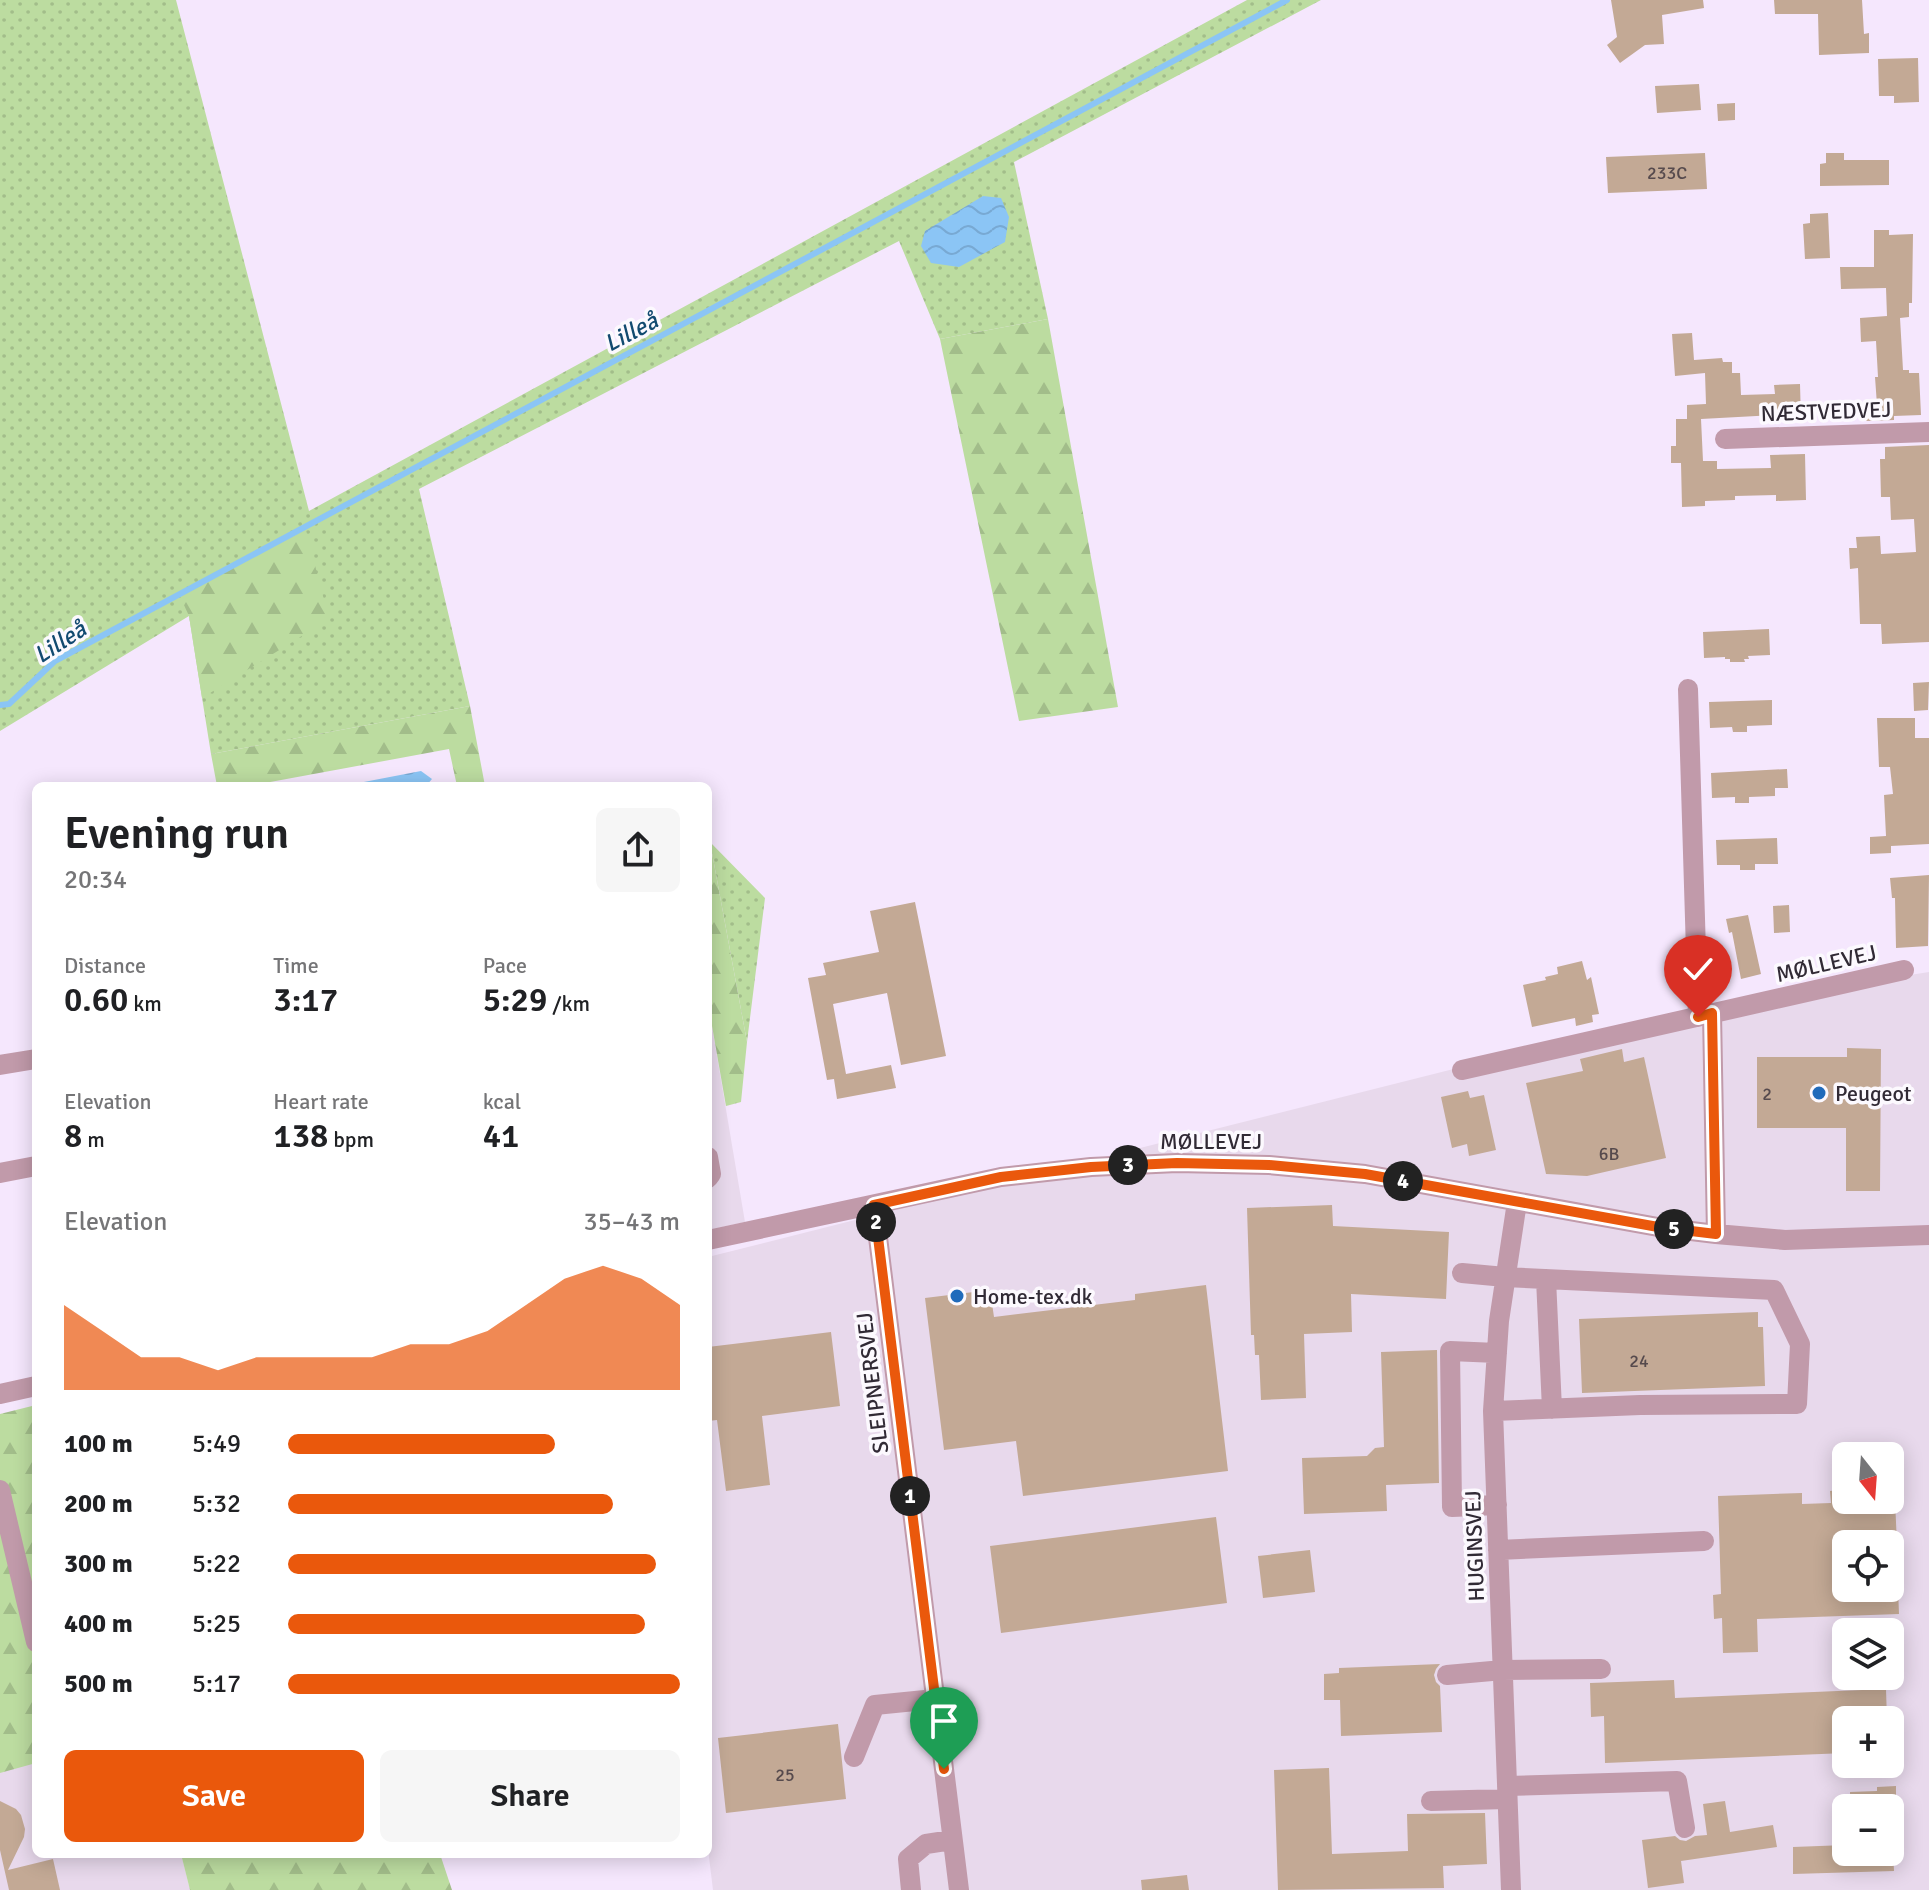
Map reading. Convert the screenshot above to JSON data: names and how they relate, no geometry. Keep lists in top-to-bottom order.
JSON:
{
  "streets": {
    "street": [
      "NÆSTVEDVEJ",
      "MØLLEVEJ",
      "SLEIPNERSVEJ",
      "HUGINSVEJ"
    ]
  },
  "crossings": [
    ["MØLLEVEJ", "SLEIPNERSVEJ"],
    ["MØLLEVEJ", "HUGINSVEJ"]
  ],
  "water": ["Lilleå"],
  "places": ["Peugeot", "Home-tex.dk"],
  "house_numbers": [
    "233C",
    "2",
    "6B",
    "24",
    "25"
  ],
  "north": "bottom",
  "page": {
    "heading": ["Evening run", "20:34"],
    "stats": [
      ["Distance", "0.60 km"],
      ["Time", "3:17"],
      ["Pace", "5:29 /km"],
      ["Elevation", "8 m"],
      ["Heart rate", "138 bpm"],
      ["kcal", "41"]
    ],
    "pins": [
      "3",
      "4",
      "2",
      "5",
      "1"
    ],
    "chart": ["Elevation", "35–43 m"],
    "list": [
      {
        "name": "100 m",
        "note": "5:49"
      },
      {
        "name": "200 m",
        "note": "5:32"
      },
      {
        "name": "300 m",
        "note": "5:22"
      },
      {
        "name": "400 m",
        "note": "5:25"
      },
      {
        "name": "500 m",
        "note": "5:17"
      }
    ],
    "map_buttons": ["+", "−"],
    "buttons": ["Save", "Share"]
  }
}
